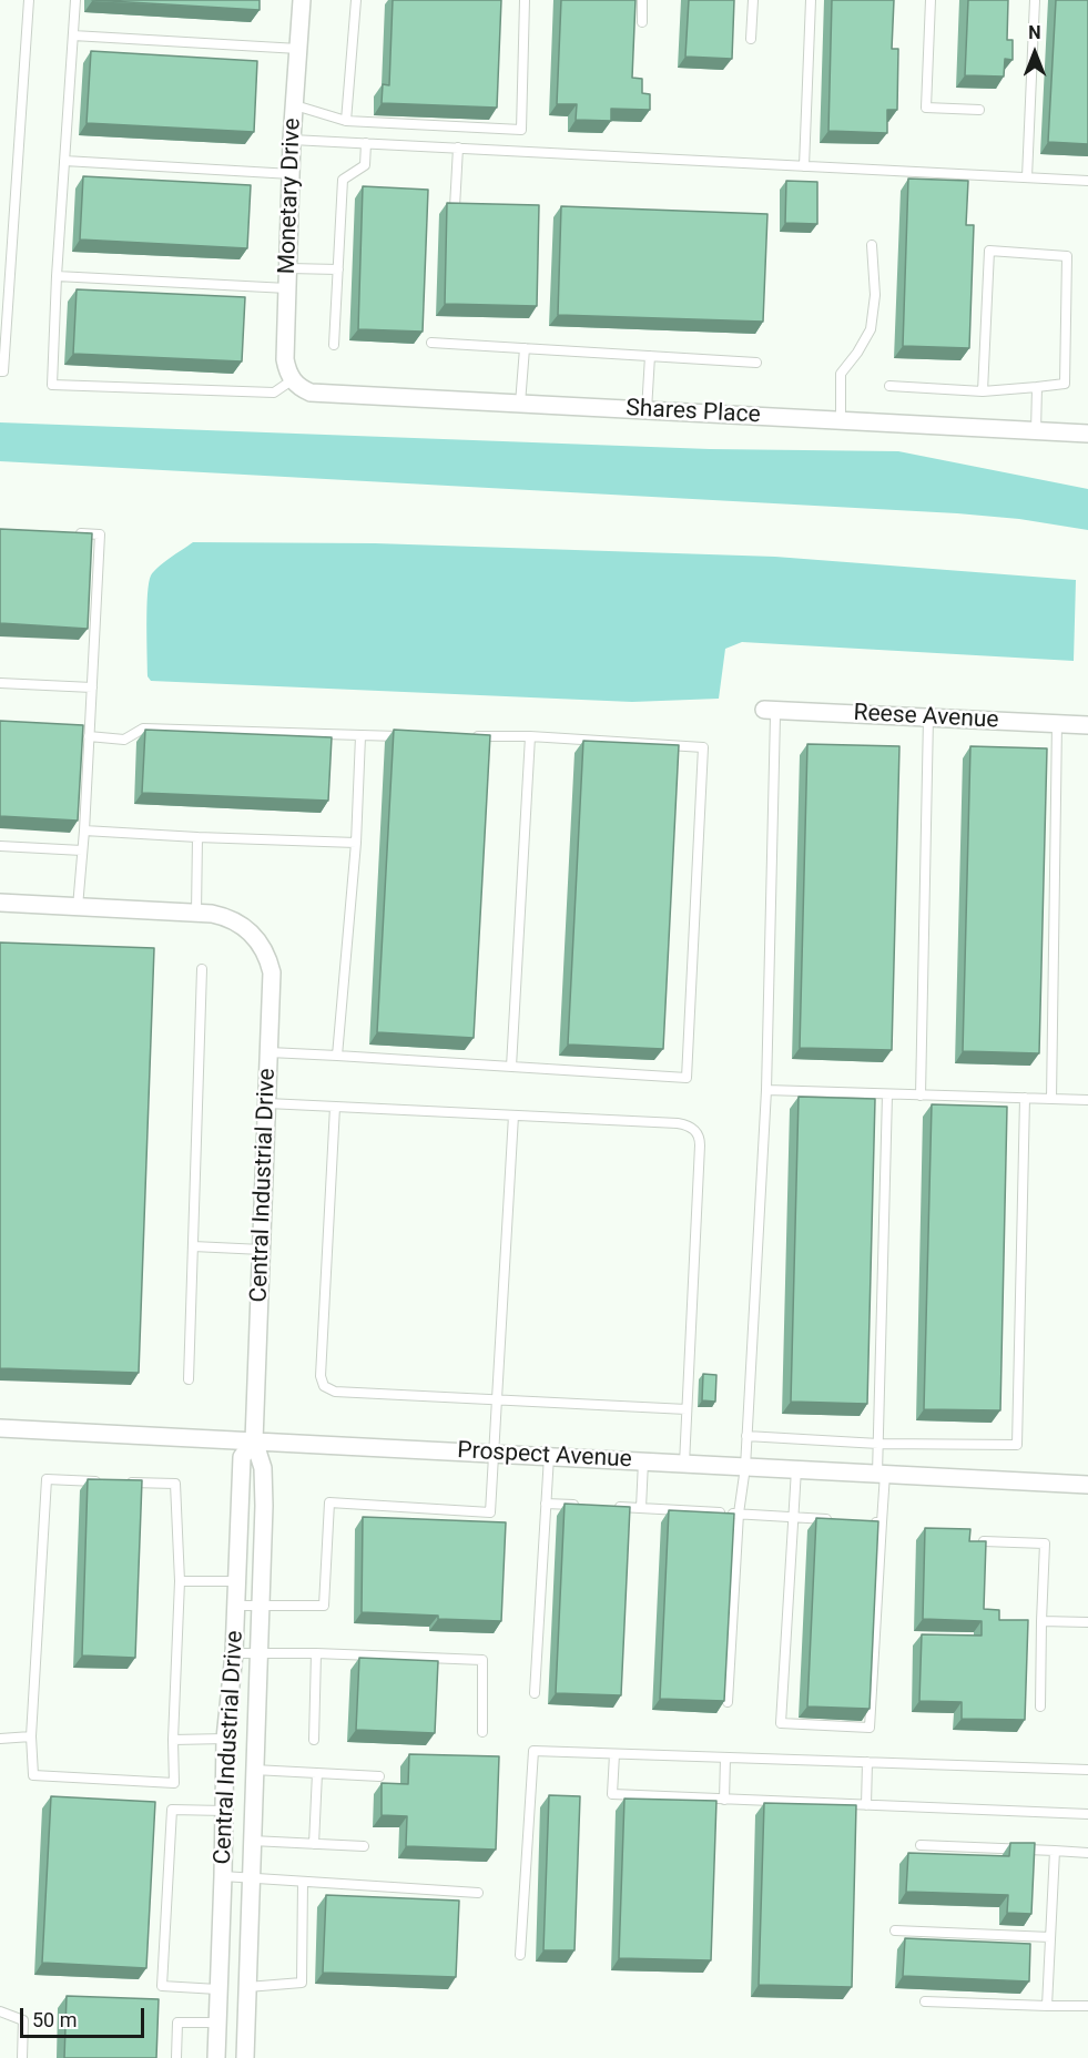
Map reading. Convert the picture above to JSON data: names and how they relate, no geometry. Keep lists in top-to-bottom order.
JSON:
{
  "streets": {
    "street": [
      "Monetary Drive",
      "Shares Place",
      "Reese Avenue",
      "Central Industrial Drive",
      "Prospect Avenue"
    ]
  },
  "crossings": [
    ["Monetary Drive", "Shares Place"],
    ["Central Industrial Drive", "Prospect Avenue"]
  ],
  "scale_bar": "50 m",
  "north": "top"
}
